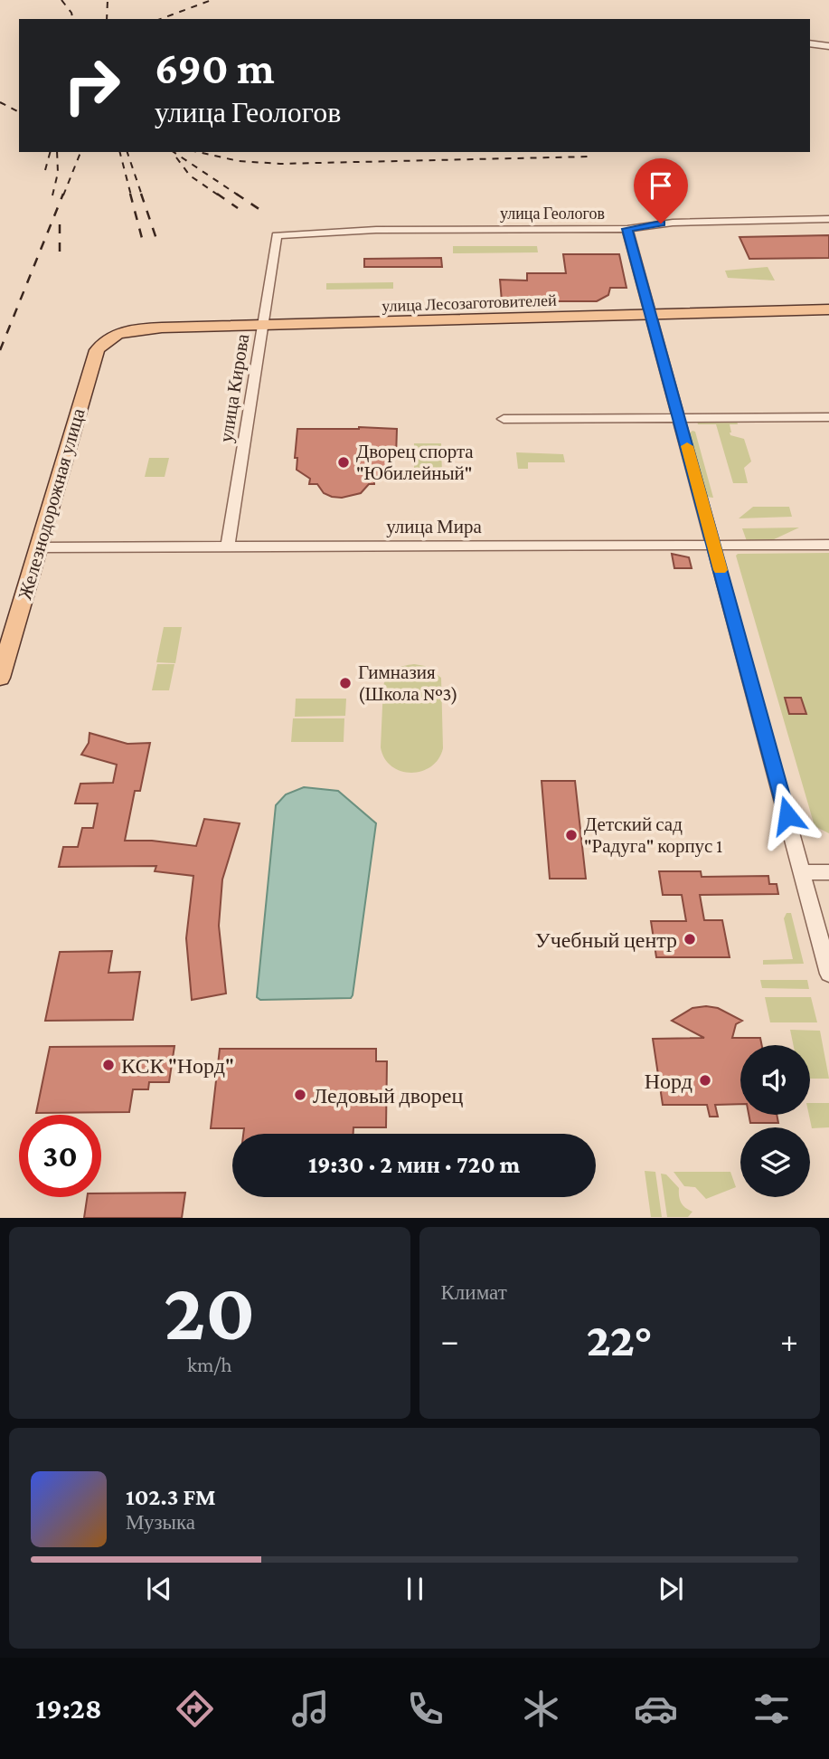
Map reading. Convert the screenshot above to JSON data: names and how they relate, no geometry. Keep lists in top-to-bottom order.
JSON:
{
  "streets": {
    "main road": ["улица Лесозаготовителей", "Железнодорожная улица"],
    "street": ["улица Геологов", "улица Кирова", "улица Мира"]
  },
  "crossings": [
    ["улица Геологов", "улица Кирова"],
    ["улица Лесозаготовителей", "улица Кирова"],
    ["улица Лесозаготовителей", "Железнодорожная улица"],
    ["улица Кирова", "улица Мира"],
    ["Железнодорожная улица", "улица Мира"]
  ],
  "places": [
    "Дворец спорта \"Юбилейный\"",
    "Гимназия (Школа №3)",
    "Детский сад \"Радуга\" корпус 1",
    "Учебный центр",
    "КСК \"Норд\"",
    "Норд",
    "Ледовый дворец"
  ],
  "page": {
    "turn": ["690 m", "улица Геологов"],
    "limit": "30",
    "trip": "19:30 · 2 мин · 720 m",
    "tile": [
      ["20", "km/h"],
      "Климат"
    ],
    "heat": ["−", "22°", "+"],
    "song": ["102.3 FM", "Музыка"],
    "tabs": "19:28"
  }
}
